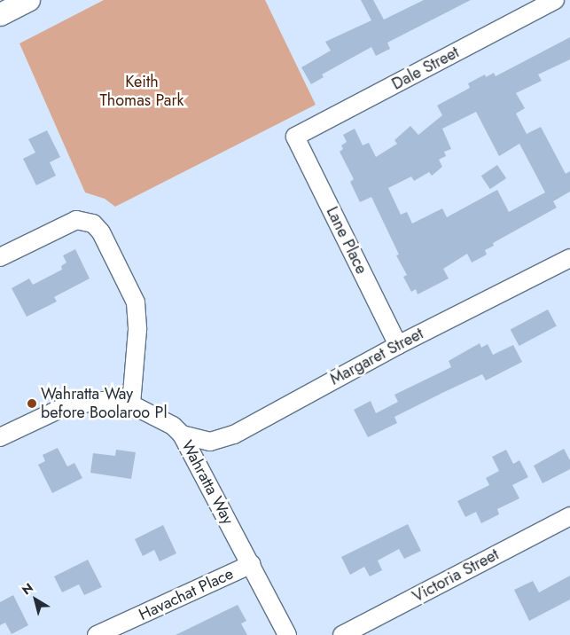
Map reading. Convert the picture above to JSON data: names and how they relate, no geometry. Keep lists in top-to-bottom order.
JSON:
{
  "streets": {
    "street": [
      "Dale Street",
      "Lane Place",
      "Margaret Street",
      "Wahratta Way",
      "Victoria Street",
      "Havachat Place"
    ]
  },
  "crossings": [
    ["Dale Street", "Lane Place"],
    ["Lane Place", "Margaret Street"],
    ["Margaret Street", "Wahratta Way"],
    ["Wahratta Way", "Havachat Place"]
  ],
  "parks": ["Keith Thomas Park"],
  "places": ["Wahratta Way before Boolaroo Pl"],
  "north": "top left"
}
